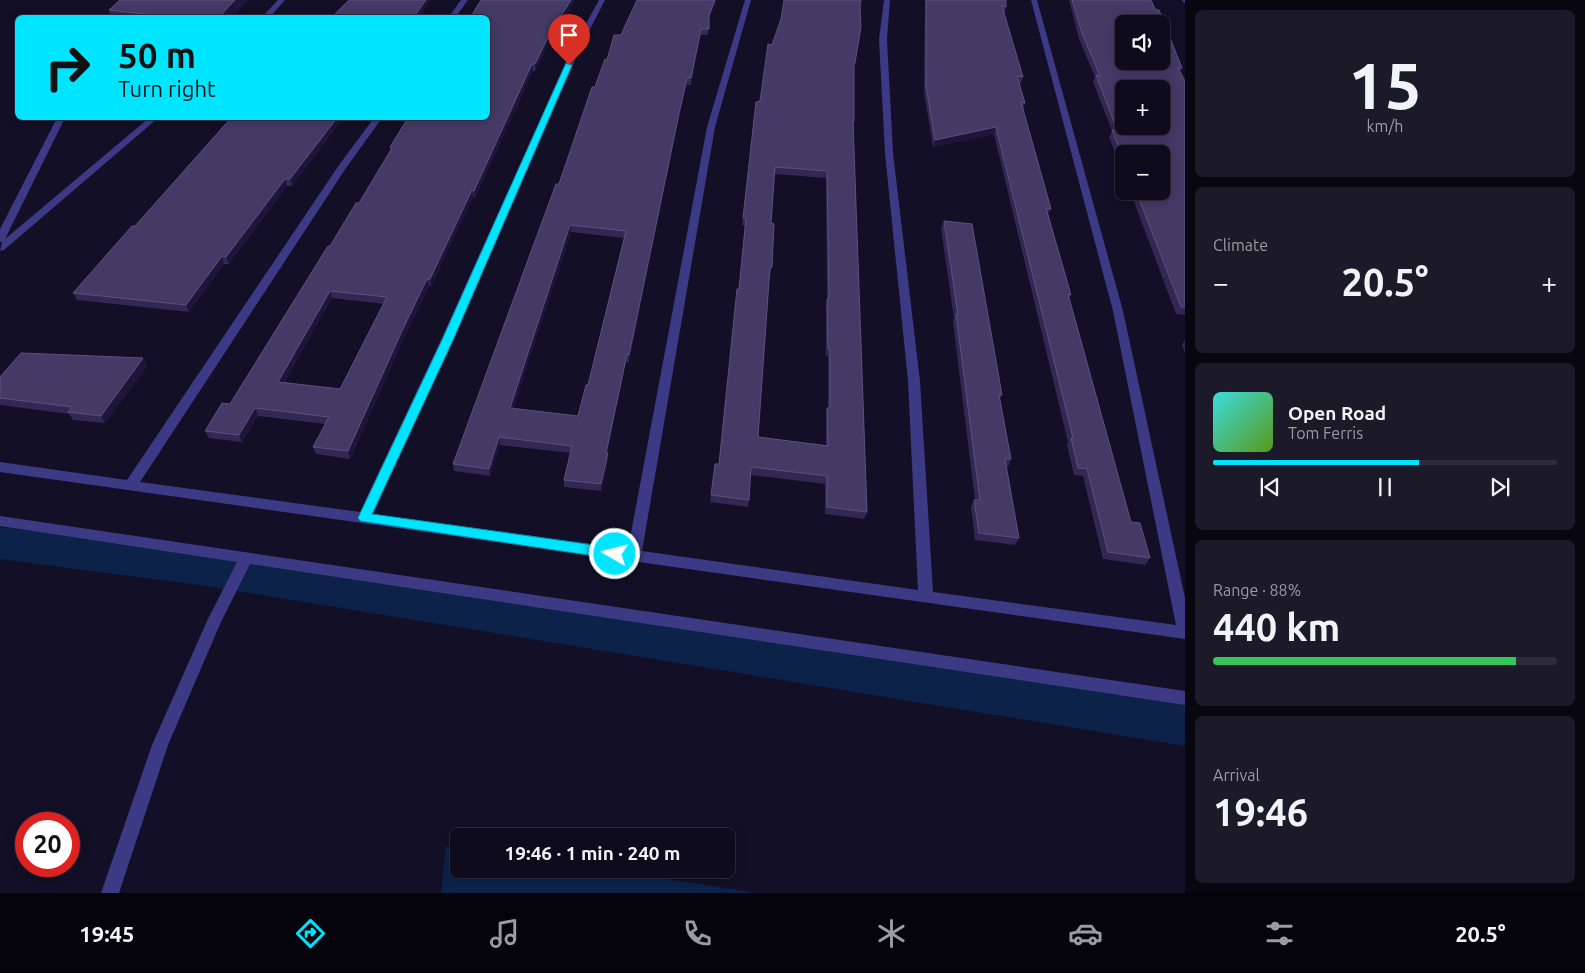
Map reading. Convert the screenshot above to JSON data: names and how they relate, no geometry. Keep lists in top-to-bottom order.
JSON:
{
  "page": {
    "tile": [
      ["15", "km/h"],
      "Climate",
      ["Range · 88%", "440 km"],
      ["Arrival", "19:46"]
    ],
    "map_buttons": ["+", "−"],
    "turn": ["50 m", "Turn right"],
    "heat": ["−", "20.5°", "+"],
    "song": ["Open Road", "Tom Ferris"],
    "limit": "20",
    "trip": "19:46 · 1 min · 240 m",
    "tabs": ["19:45", "20.5°"]
  }
}
